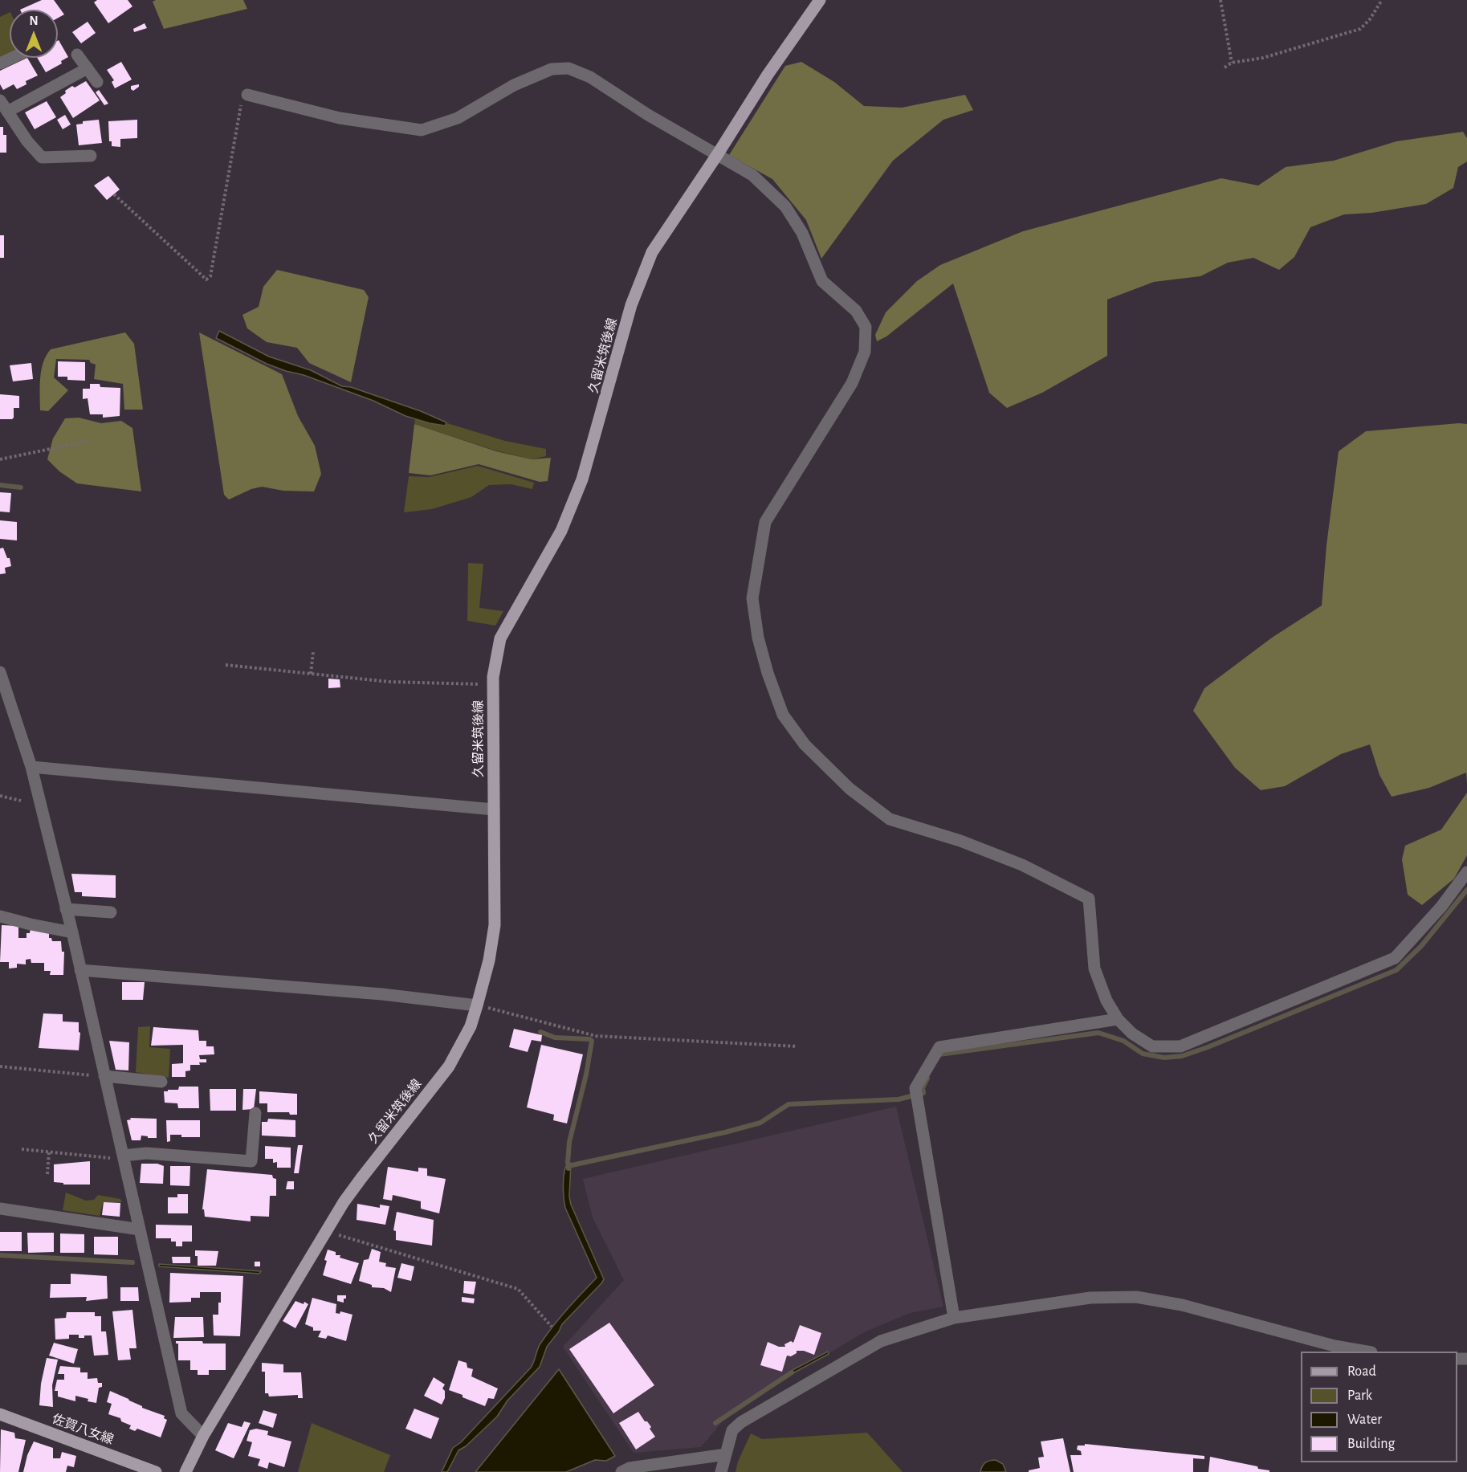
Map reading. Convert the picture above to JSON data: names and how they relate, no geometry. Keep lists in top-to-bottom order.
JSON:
{
  "streets": {
    "main road": ["久留米筑後線", "佐賀八女線"]
  },
  "legend": [
    "Road",
    "Park",
    "Water",
    "Building"
  ],
  "north": "top"
}
